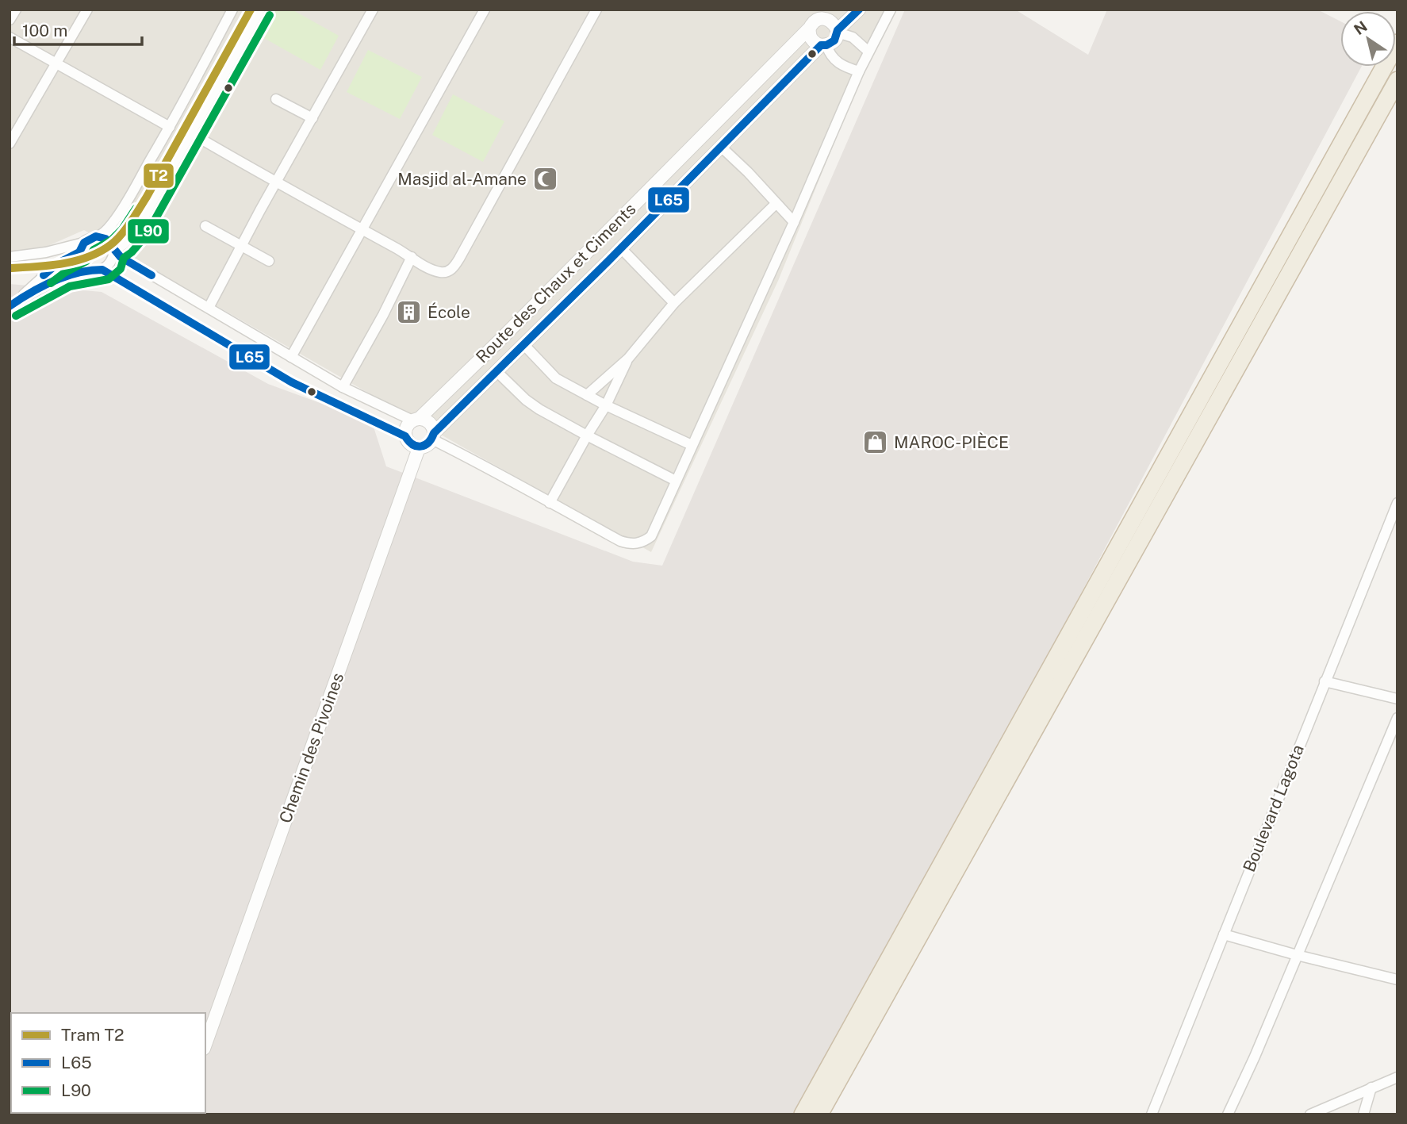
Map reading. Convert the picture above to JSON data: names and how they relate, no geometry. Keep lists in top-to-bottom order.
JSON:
{
  "streets": {
    "street": ["Route des Chaux et Ciments", "Chemin des Pivoines", "Boulevard Lagota"]
  },
  "crossings": [
    ["Route des Chaux et Ciments", "Chemin des Pivoines"]
  ],
  "places": {
    "mosque": ["Masjid al-Amane"],
    "building": ["École"],
    "shop": ["MAROC-PIÈCE"]
  },
  "lines": ["tram line T2", "transit line L65", "transit line L90"],
  "legend": ["Tram T2", "L65", "L90"],
  "scale_bar": "100 m",
  "north": "top left"
}
